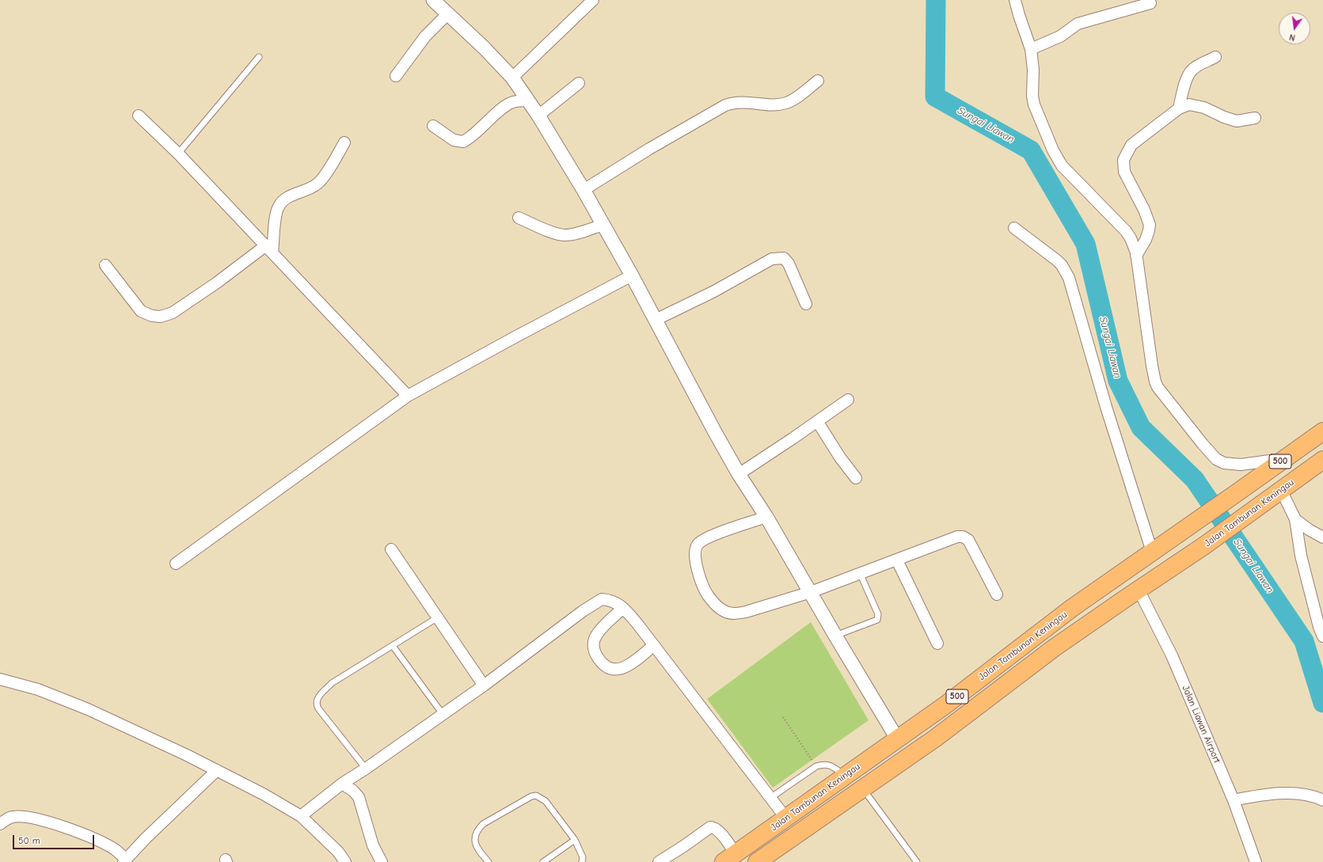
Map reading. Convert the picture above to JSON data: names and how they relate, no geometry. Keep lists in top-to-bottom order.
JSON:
{
  "streets": {
    "main road": ["500", "Jalan Tambunan Keningau"],
    "street": ["Jalan Liawan Airport"]
  },
  "crossings": [
    ["Jalan Tambunan Keningau", "Jalan Liawan Airport"]
  ],
  "water": ["Sungai Liawan"],
  "scale_bar": "50 m",
  "north": "bottom"
}
